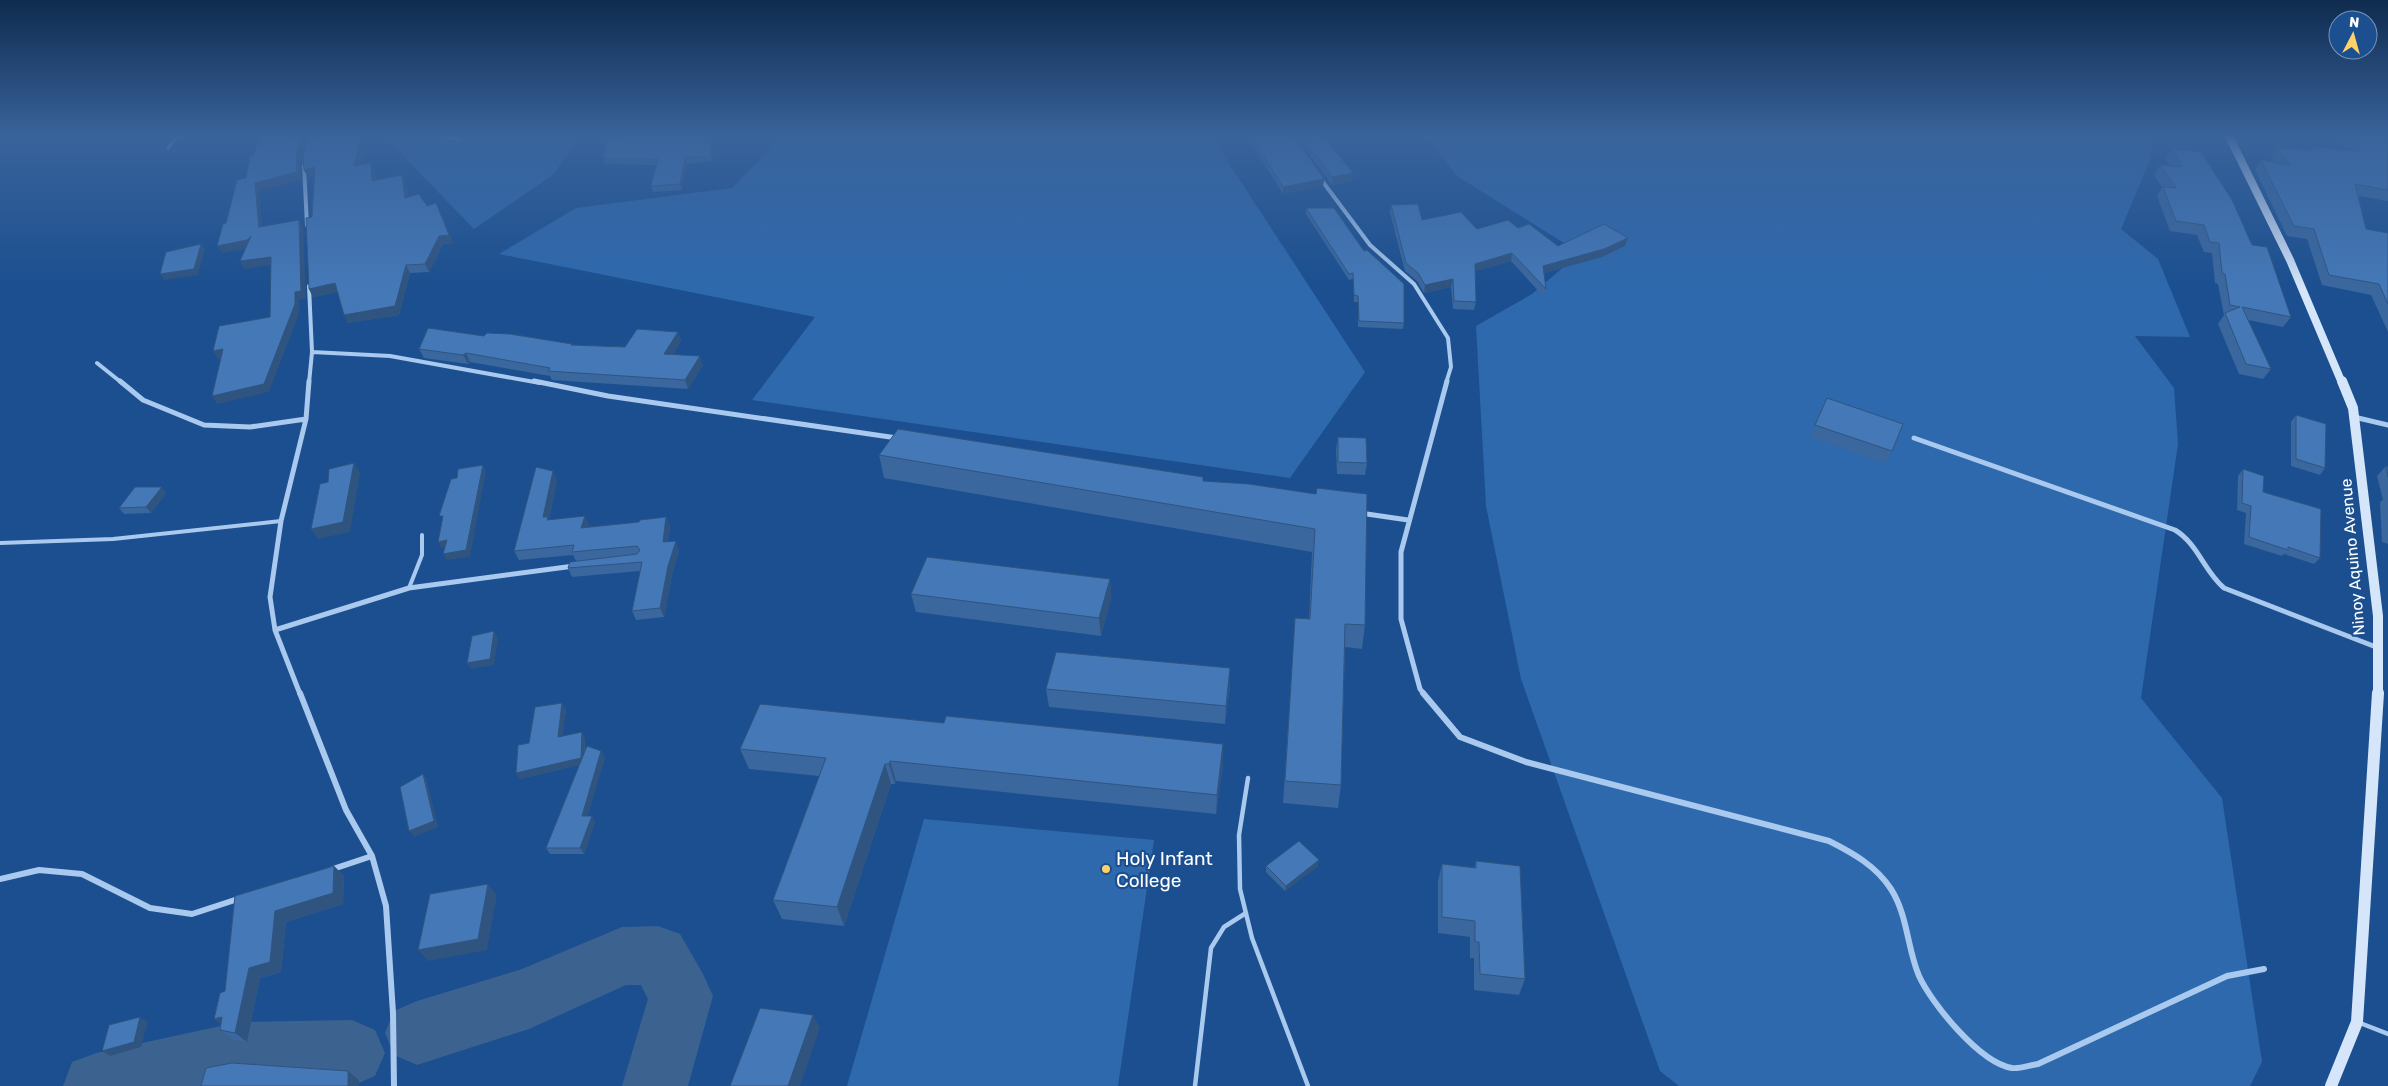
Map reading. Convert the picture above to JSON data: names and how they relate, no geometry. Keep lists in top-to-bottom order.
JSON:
{
  "streets": {
    "main road": ["Ninoy Aquino Avenue"]
  },
  "places": ["Holy Infant College"],
  "north": "top"
}
